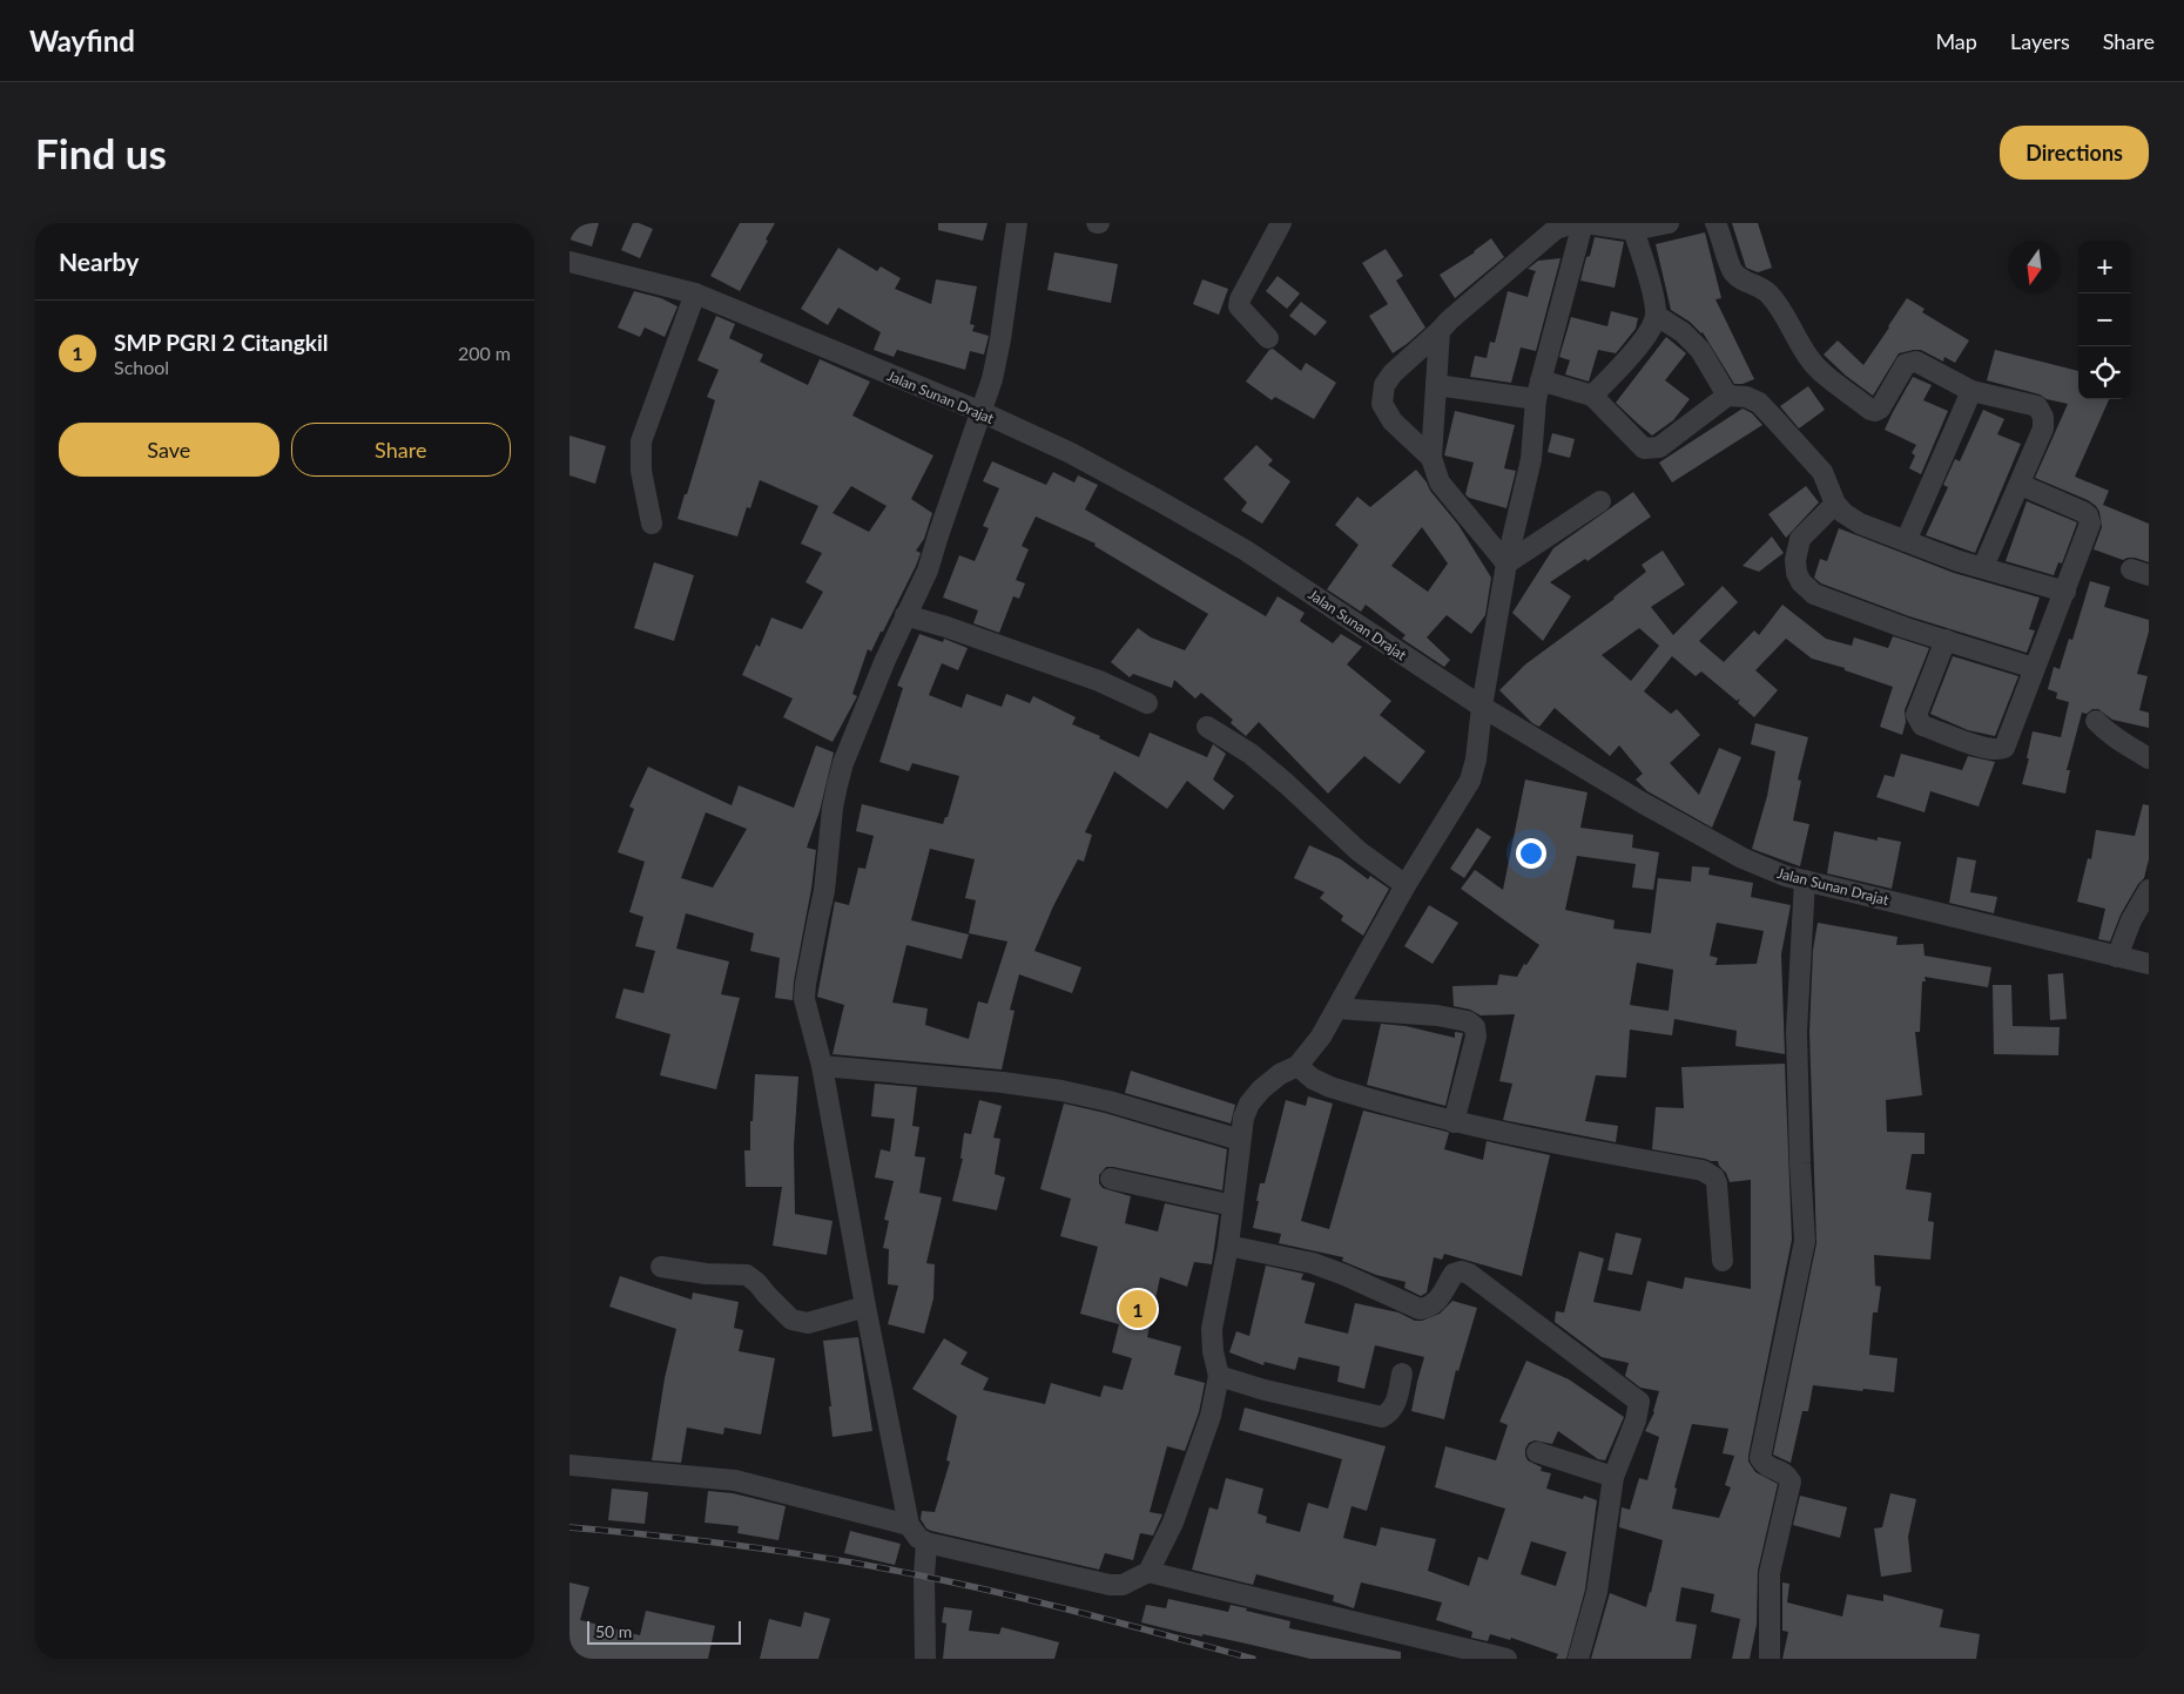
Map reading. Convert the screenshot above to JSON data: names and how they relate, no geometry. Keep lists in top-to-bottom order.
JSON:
{
  "streets": {
    "street": ["Jalan Sunan Drajat"]
  },
  "scale_bar": "50 m",
  "north": "bottom",
  "page": {
    "header": "Wayfind",
    "nav": ["Map", "Layers", "Share"],
    "buttons": [
      "Directions",
      ["Save", "Share"]
    ],
    "title": "Find us",
    "heading": "Nearby",
    "map_buttons": ["+", "−"],
    "list": [
      {
        "mark": "1",
        "name": "SMP PGRI 2 Citangkil",
        "note": "School",
        "value": "200 m"
      }
    ],
    "pins": "1",
    "scale": "50 m"
  }
}
